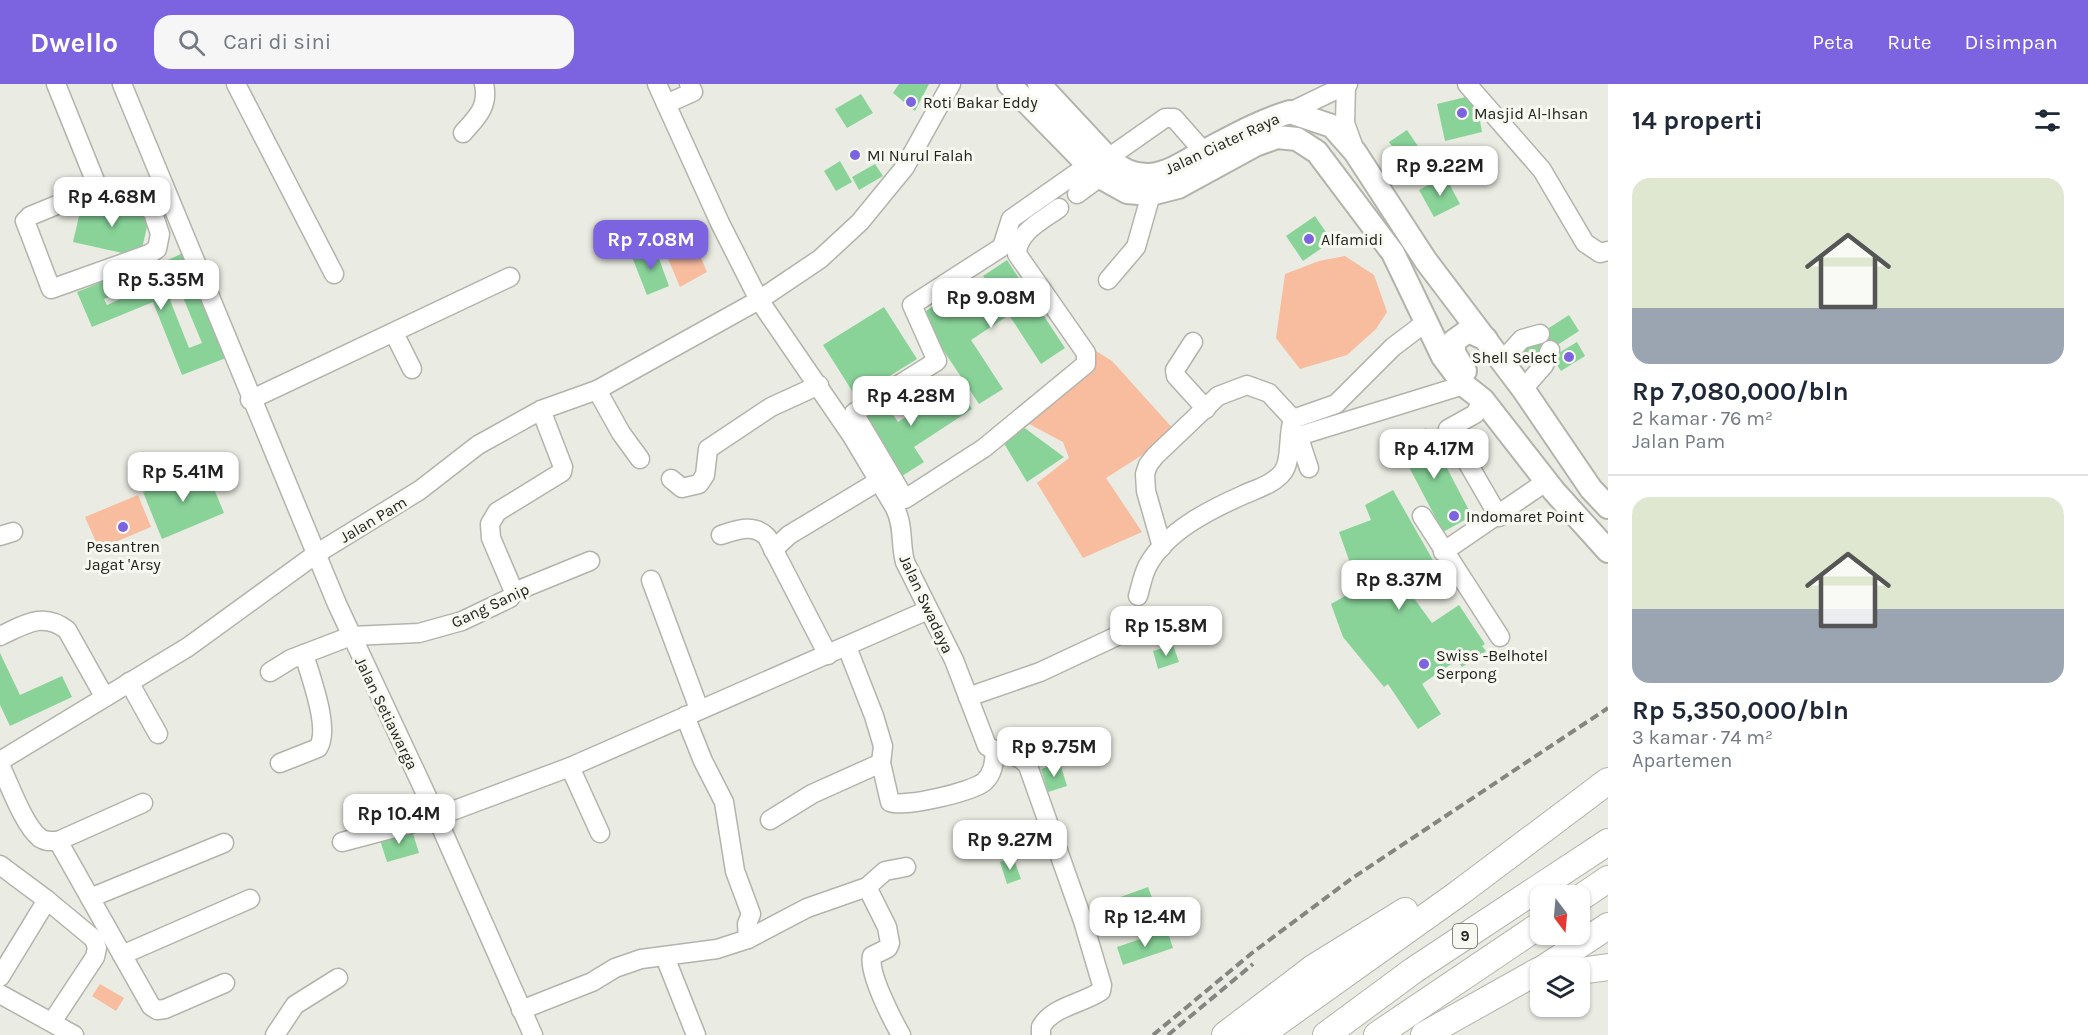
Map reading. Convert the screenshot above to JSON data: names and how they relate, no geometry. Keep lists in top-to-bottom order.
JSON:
{
  "streets": {
    "highway": ["9"],
    "main road": ["Jalan Ciater Raya"],
    "street": [
      "Jalan Pam",
      "Jalan Swadaya",
      "Gang Sanip",
      "Jalan Setiawarga"
    ]
  },
  "crossings": [
    ["Jalan Pam", "Jalan Swadaya"],
    ["Jalan Pam", "Jalan Setiawarga"],
    ["Gang Sanip", "Jalan Setiawarga"]
  ],
  "places": [
    "Roti Bakar Eddy",
    "Masjid Al-Ihsan",
    "MI Nurul Falah",
    "Alfamidi",
    "Shell Select",
    "Indomaret Point",
    "Pesantren Jagat 'Arsy",
    "Swiss -Belhotel Serpong"
  ],
  "north": "bottom",
  "page": {
    "header": "Dwello",
    "search": "Cari di sini",
    "nav": ["Peta", "Rute", "Disimpan"],
    "heading": "14 properti",
    "price": [
      "Rp 9.22M",
      "Rp 4.68M",
      "Rp 7.08M",
      "Rp 5.35M",
      "Rp 9.08M",
      "Rp 4.28M",
      "Rp 4.17M",
      "Rp 5.41M",
      "Rp 8.37M",
      "Rp 15.8M",
      "Rp 9.75M",
      "Rp 10.4M",
      "Rp 9.27M",
      "Rp 12.4M"
    ],
    "list": [
      {
        "name": "Rp 7,080,000/bln",
        "note": "2 kamar · 76 m² · Jalan Pam"
      },
      {
        "name": "Rp 5,350,000/bln",
        "note": "3 kamar · 74 m² · Apartemen"
      }
    ]
  }
}
